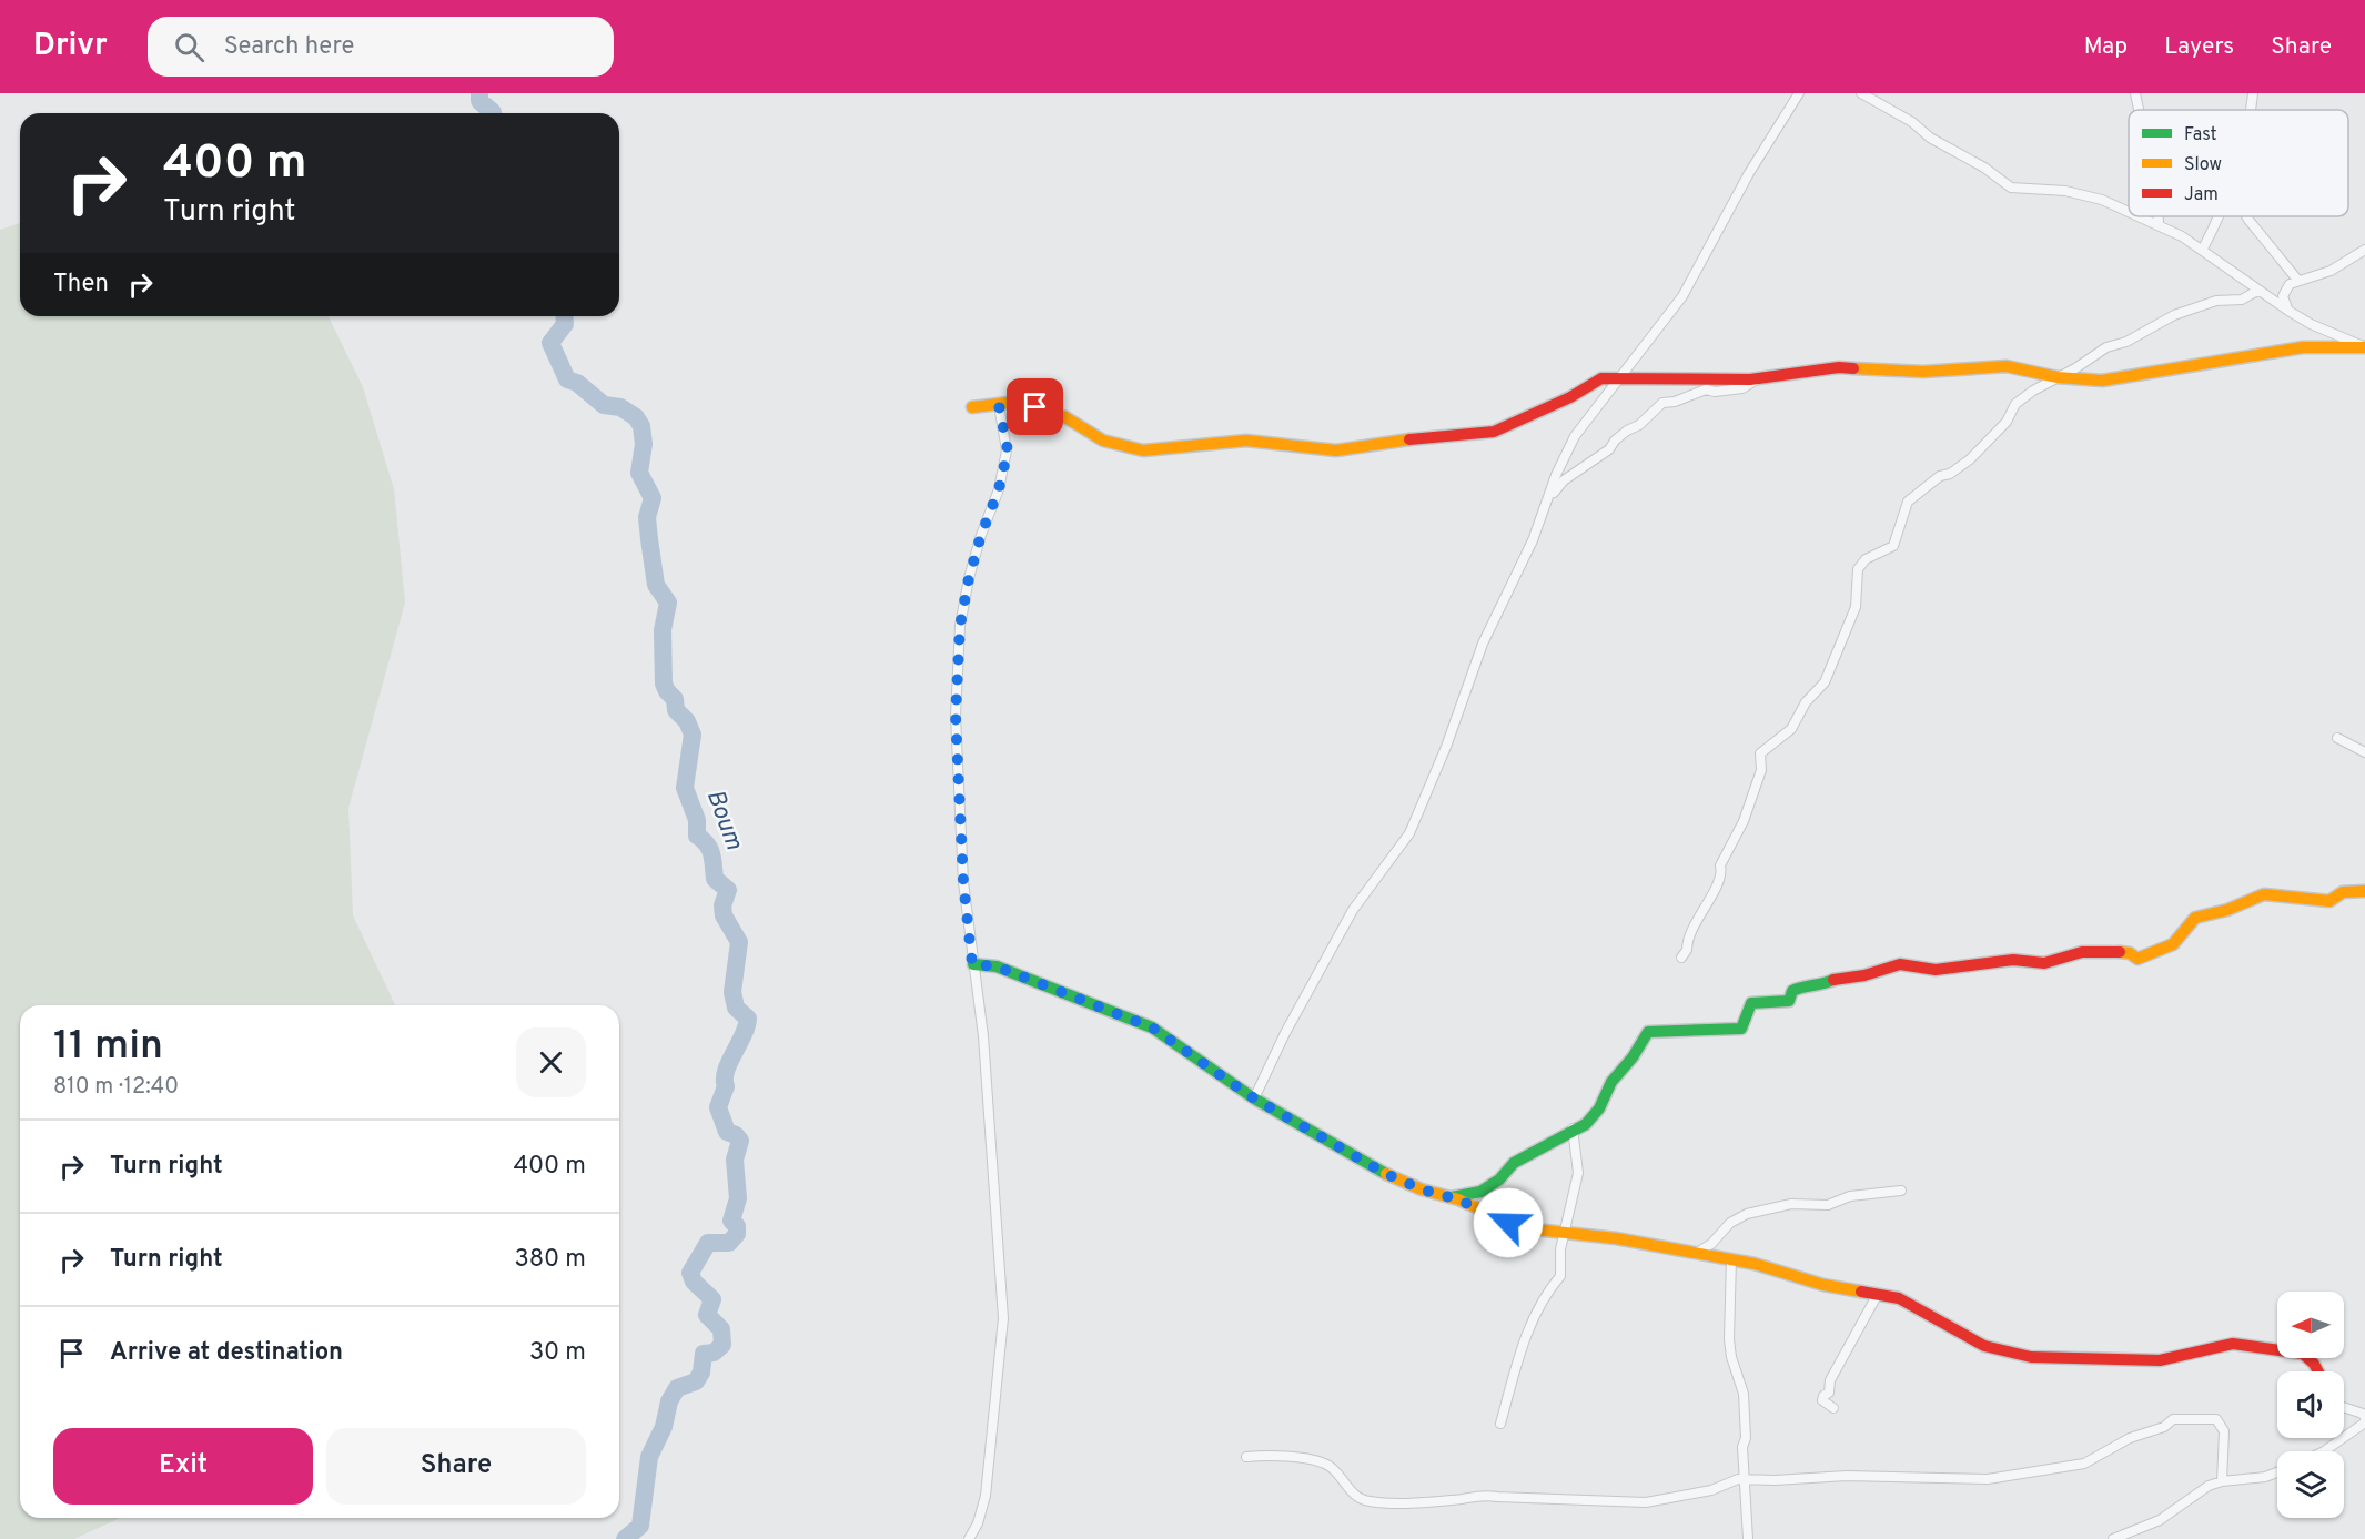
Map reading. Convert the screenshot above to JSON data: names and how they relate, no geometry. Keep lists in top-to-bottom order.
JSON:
{
  "water": ["Boum"],
  "legend": ["Fast", "Slow", "Jam"],
  "north": "left",
  "page": {
    "header": "Drivr",
    "search": "Search here",
    "nav": ["Map", "Layers", "Share"],
    "turn": ["400 m", "Turn right"],
    "then": "Then",
    "heading": ["11 min", "810 m · 12:40"],
    "list": [
      {
        "name": "Turn right",
        "value": "400 m"
      },
      {
        "name": "Turn right",
        "value": "380 m"
      },
      {
        "name": "Arrive at destination",
        "value": "30 m"
      }
    ],
    "buttons": ["Exit", "Share"]
  }
}
